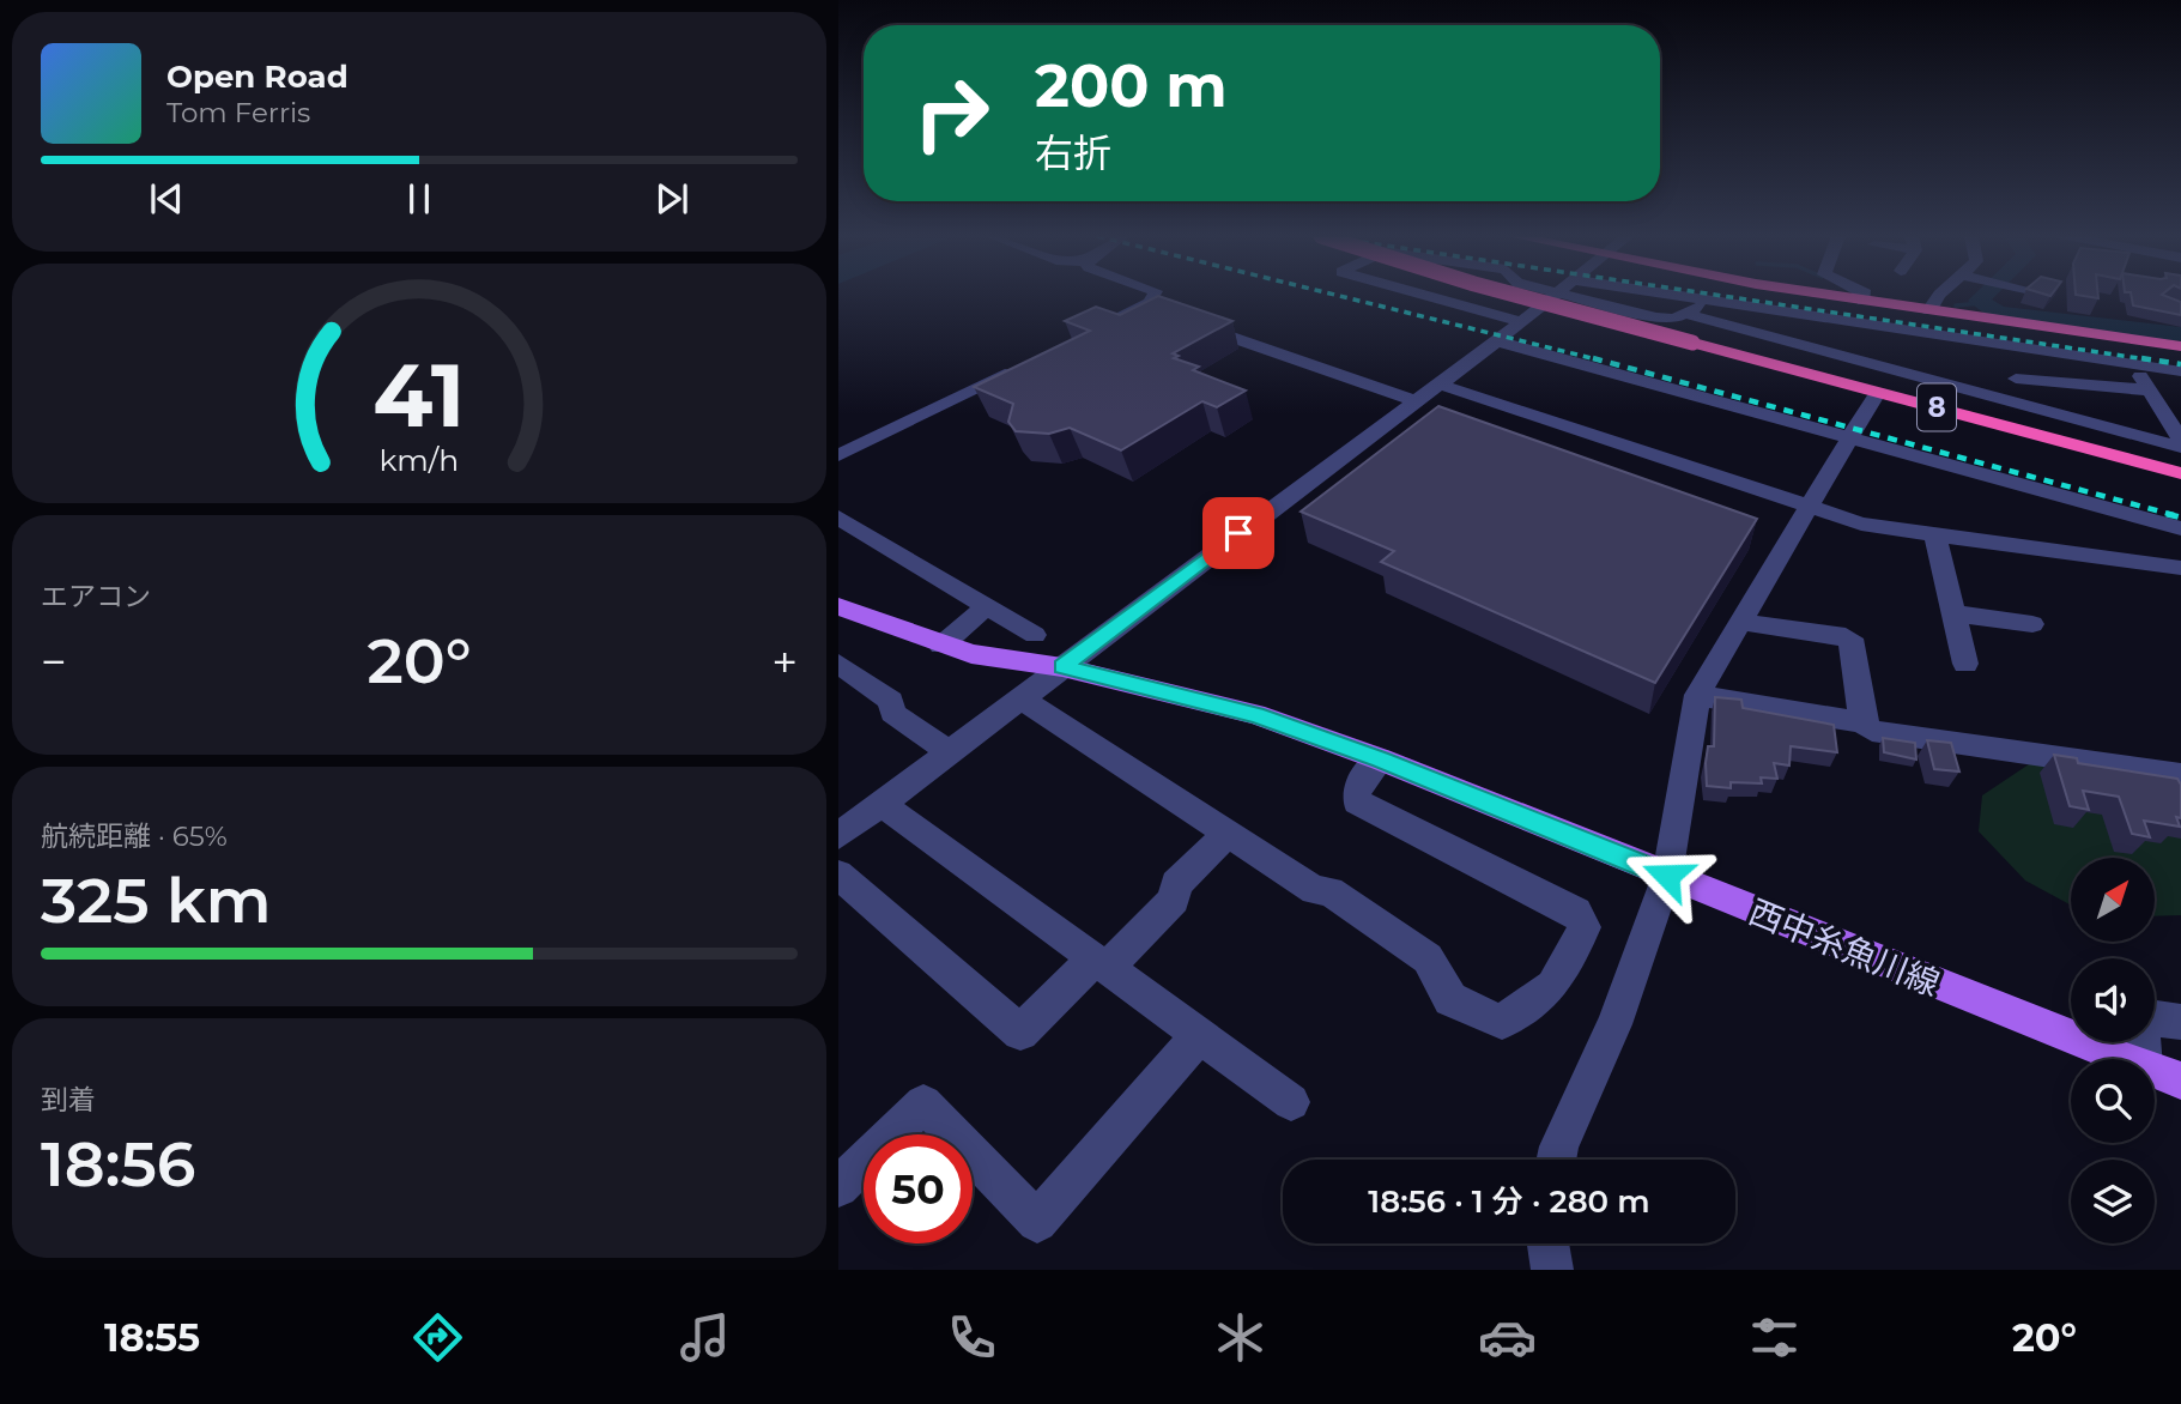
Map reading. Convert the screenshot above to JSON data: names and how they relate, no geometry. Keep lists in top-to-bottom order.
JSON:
{
  "streets": {
    "highway": ["8"],
    "main road": ["西中糸魚川線"]
  },
  "north": "top right",
  "page": {
    "turn": ["200 m", "右折"],
    "song": ["Open Road", "Tom Ferris"],
    "tile": [
      "エアコン",
      ["航続距離 · 65%", "325 km"],
      ["到着", "18:56"]
    ],
    "heat": ["−", "20°", "+"],
    "limit": "50",
    "trip": "18:56 · 1 分 · 280 m",
    "tabs": ["18:55", "20°"],
    "gauge": ["41", "km/h"]
  }
}
